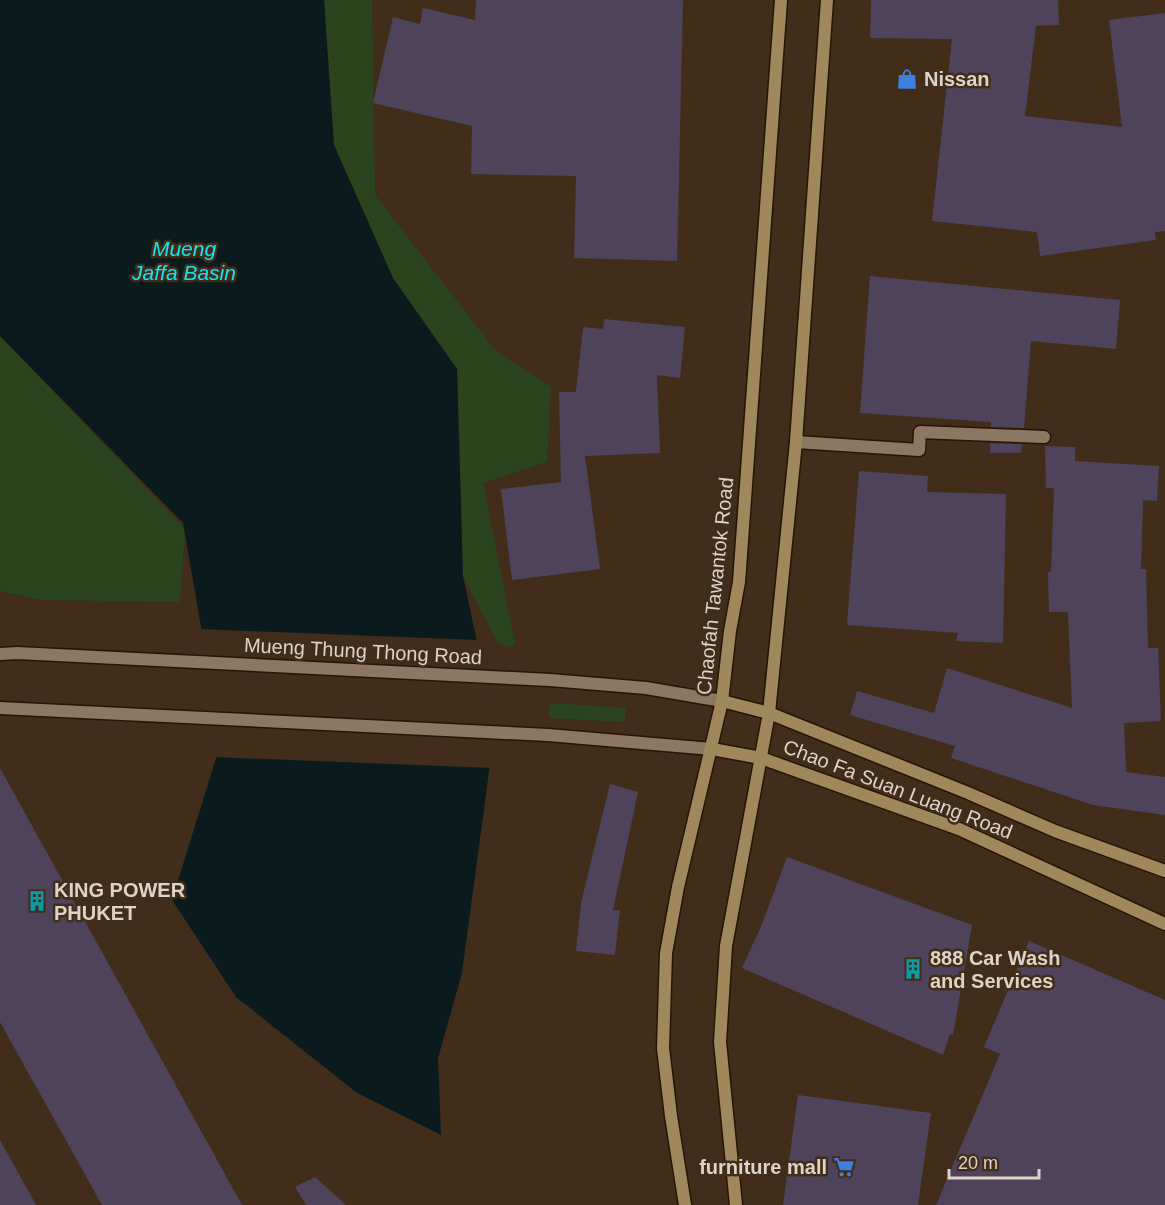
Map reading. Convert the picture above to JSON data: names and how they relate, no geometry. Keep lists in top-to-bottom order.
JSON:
{
  "streets": {
    "main road": ["Chaofah Tawantok Road", "Chao Fa Suan Luang Road"],
    "street": ["Mueng Thung Thong Road"]
  },
  "crossings": [
    ["Chaofah Tawantok Road", "Mueng Thung Thong Road"],
    ["Chaofah Tawantok Road", "Chao Fa Suan Luang Road"],
    ["Mueng Thung Thong Road", "Chao Fa Suan Luang Road"]
  ],
  "water": ["Mueng Jaffa Basin"],
  "places": {
    "shop": ["Nissan"],
    "building": ["KING POWER PHUKET", "888 Car Wash and Services"],
    "supermarket": ["furniture mall"]
  },
  "scale_bar": "20 m"
}
